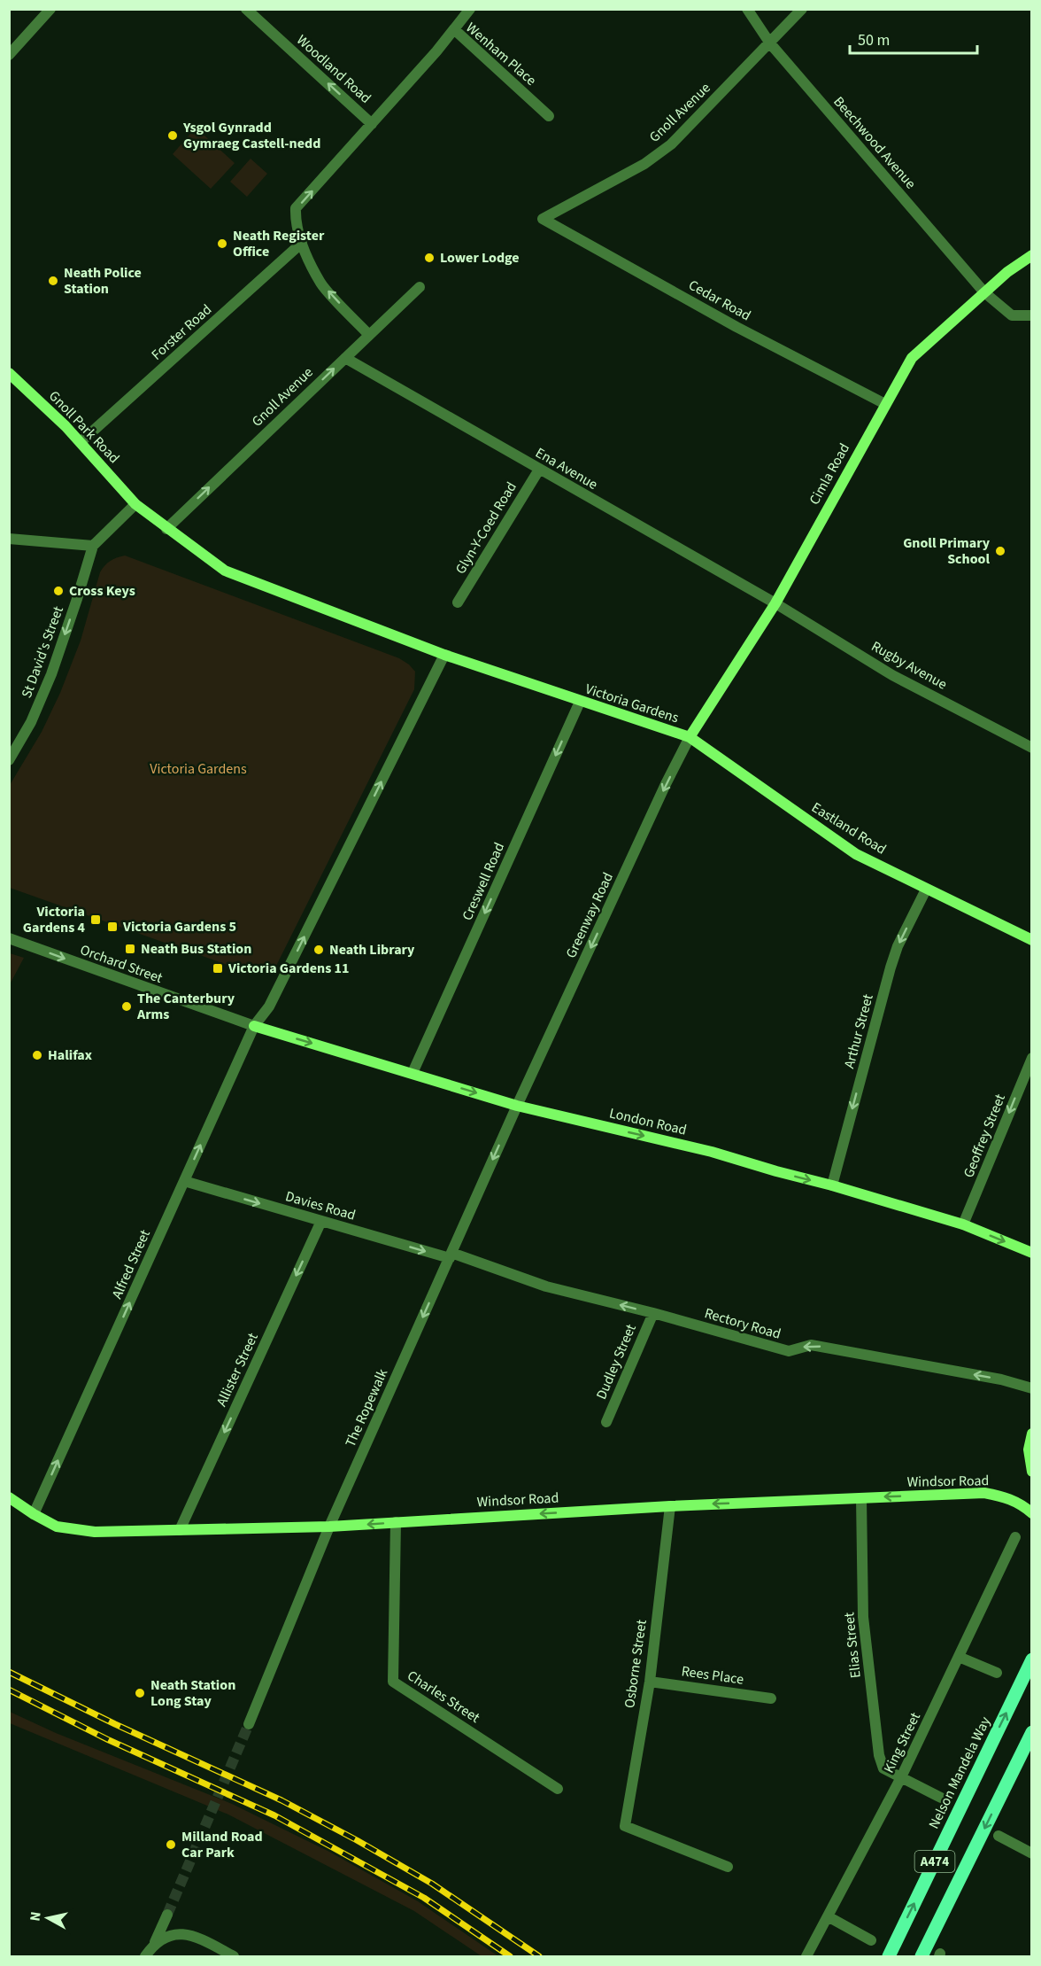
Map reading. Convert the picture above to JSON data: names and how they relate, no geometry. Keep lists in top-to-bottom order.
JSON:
{
  "streets": {
    "main road": [
      "Gnoll Park Road",
      "Cimla Road",
      "Victoria Gardens",
      "Eastland Road",
      "London Road",
      "Windsor Road",
      "Nelson Mandela Way",
      "A474"
    ],
    "street": [
      "Wenham Place",
      "Woodland Road",
      "Gnoll Avenue",
      "Beechwood Avenue",
      "Cedar Road",
      "Forster Road",
      "Ena Avenue",
      "Glyn-Y-Coed Road",
      "St David's Street",
      "Rugby Avenue",
      "Creswell Road",
      "Greenway Road",
      "Orchard Street",
      "Arthur Street",
      "Geoffrey Street",
      "Davies Road",
      "Alfred Street",
      "Rectory Road",
      "Dudley Street",
      "Allister Street",
      "The Ropewalk",
      "Elias Street",
      "Osborne Street",
      "Rees Place",
      "Charles Street",
      "King Street"
    ]
  },
  "crossings": [
    ["Wenham Place", "Woodland Road"],
    ["Woodland Road", "Gnoll Avenue"],
    ["Woodland Road", "Forster Road"],
    ["Gnoll Avenue", "Beechwood Avenue"],
    ["Gnoll Avenue", "Cedar Road"],
    ["Gnoll Avenue", "Ena Avenue"],
    ["Gnoll Avenue", "Victoria Gardens"],
    ["Beechwood Avenue", "Cimla Road"],
    ["Cedar Road", "Cimla Road"],
    ["Forster Road", "Gnoll Park Road"],
    ["Gnoll Park Road", "St David's Street"],
    ["Gnoll Park Road", "Victoria Gardens"],
    ["Ena Avenue", "Cimla Road"],
    ["Ena Avenue", "Glyn-Y-Coed Road"],
    ["Ena Avenue", "Rugby Avenue"],
    ["Cimla Road", "Rugby Avenue"],
    ["Cimla Road", "Victoria Gardens"],
    ["Cimla Road", "Eastland Road"],
    ["Cimla Road", "Greenway Road"],
    ["St David's Street", "Victoria Gardens"],
    ["Victoria Gardens", "Eastland Road"],
    ["Victoria Gardens", "Creswell Road"],
    ["Victoria Gardens", "Greenway Road"],
    ["Eastland Road", "Greenway Road"],
    ["Eastland Road", "Arthur Street"],
    ["Creswell Road", "London Road"],
    ["Greenway Road", "London Road"],
    ["Greenway Road", "The Ropewalk"],
    ["Orchard Street", "London Road"],
    ["Orchard Street", "Alfred Street"],
    ["Arthur Street", "London Road"],
    ["London Road", "Geoffrey Street"],
    ["London Road", "Alfred Street"],
    ["London Road", "The Ropewalk"],
    ["Davies Road", "Alfred Street"],
    ["Davies Road", "Rectory Road"],
    ["Davies Road", "Allister Street"],
    ["Davies Road", "The Ropewalk"],
    ["Alfred Street", "Windsor Road"],
    ["Rectory Road", "Dudley Street"],
    ["Rectory Road", "The Ropewalk"],
    ["Allister Street", "Windsor Road"],
    ["The Ropewalk", "Windsor Road"],
    ["Windsor Road", "Elias Street"],
    ["Windsor Road", "Osborne Street"],
    ["Windsor Road", "Charles Street"],
    ["Elias Street", "King Street"],
    ["Osborne Street", "Rees Place"]
  ],
  "one_way": [
    "Woodland Road",
    "Gnoll Avenue",
    "St David's Street",
    "Creswell Road",
    "Greenway Road",
    "Orchard Street",
    "Arthur Street",
    "London Road",
    "Geoffrey Street",
    "Davies Road",
    "Alfred Street",
    "Rectory Road",
    "Allister Street",
    "The Ropewalk",
    "Windsor Road"
  ],
  "parks": ["Victoria Gardens"],
  "places": {
    "other": [
      "Ysgol Gynradd Gymraeg Castell-nedd",
      "Neath Register Office",
      "Lower Lodge",
      "Neath Police Station",
      "Gnoll Primary School",
      "Cross Keys",
      "Neath Library",
      "The Canterbury Arms",
      "Halifax",
      "Neath Station Long Stay",
      "Milland Road Car Park"
    ],
    "transit": [
      "Victoria Gardens 4",
      "Victoria Gardens 5",
      "Neath Bus Station",
      "Victoria Gardens 11"
    ]
  },
  "scale_bar": "50 m",
  "north": "left"
}
